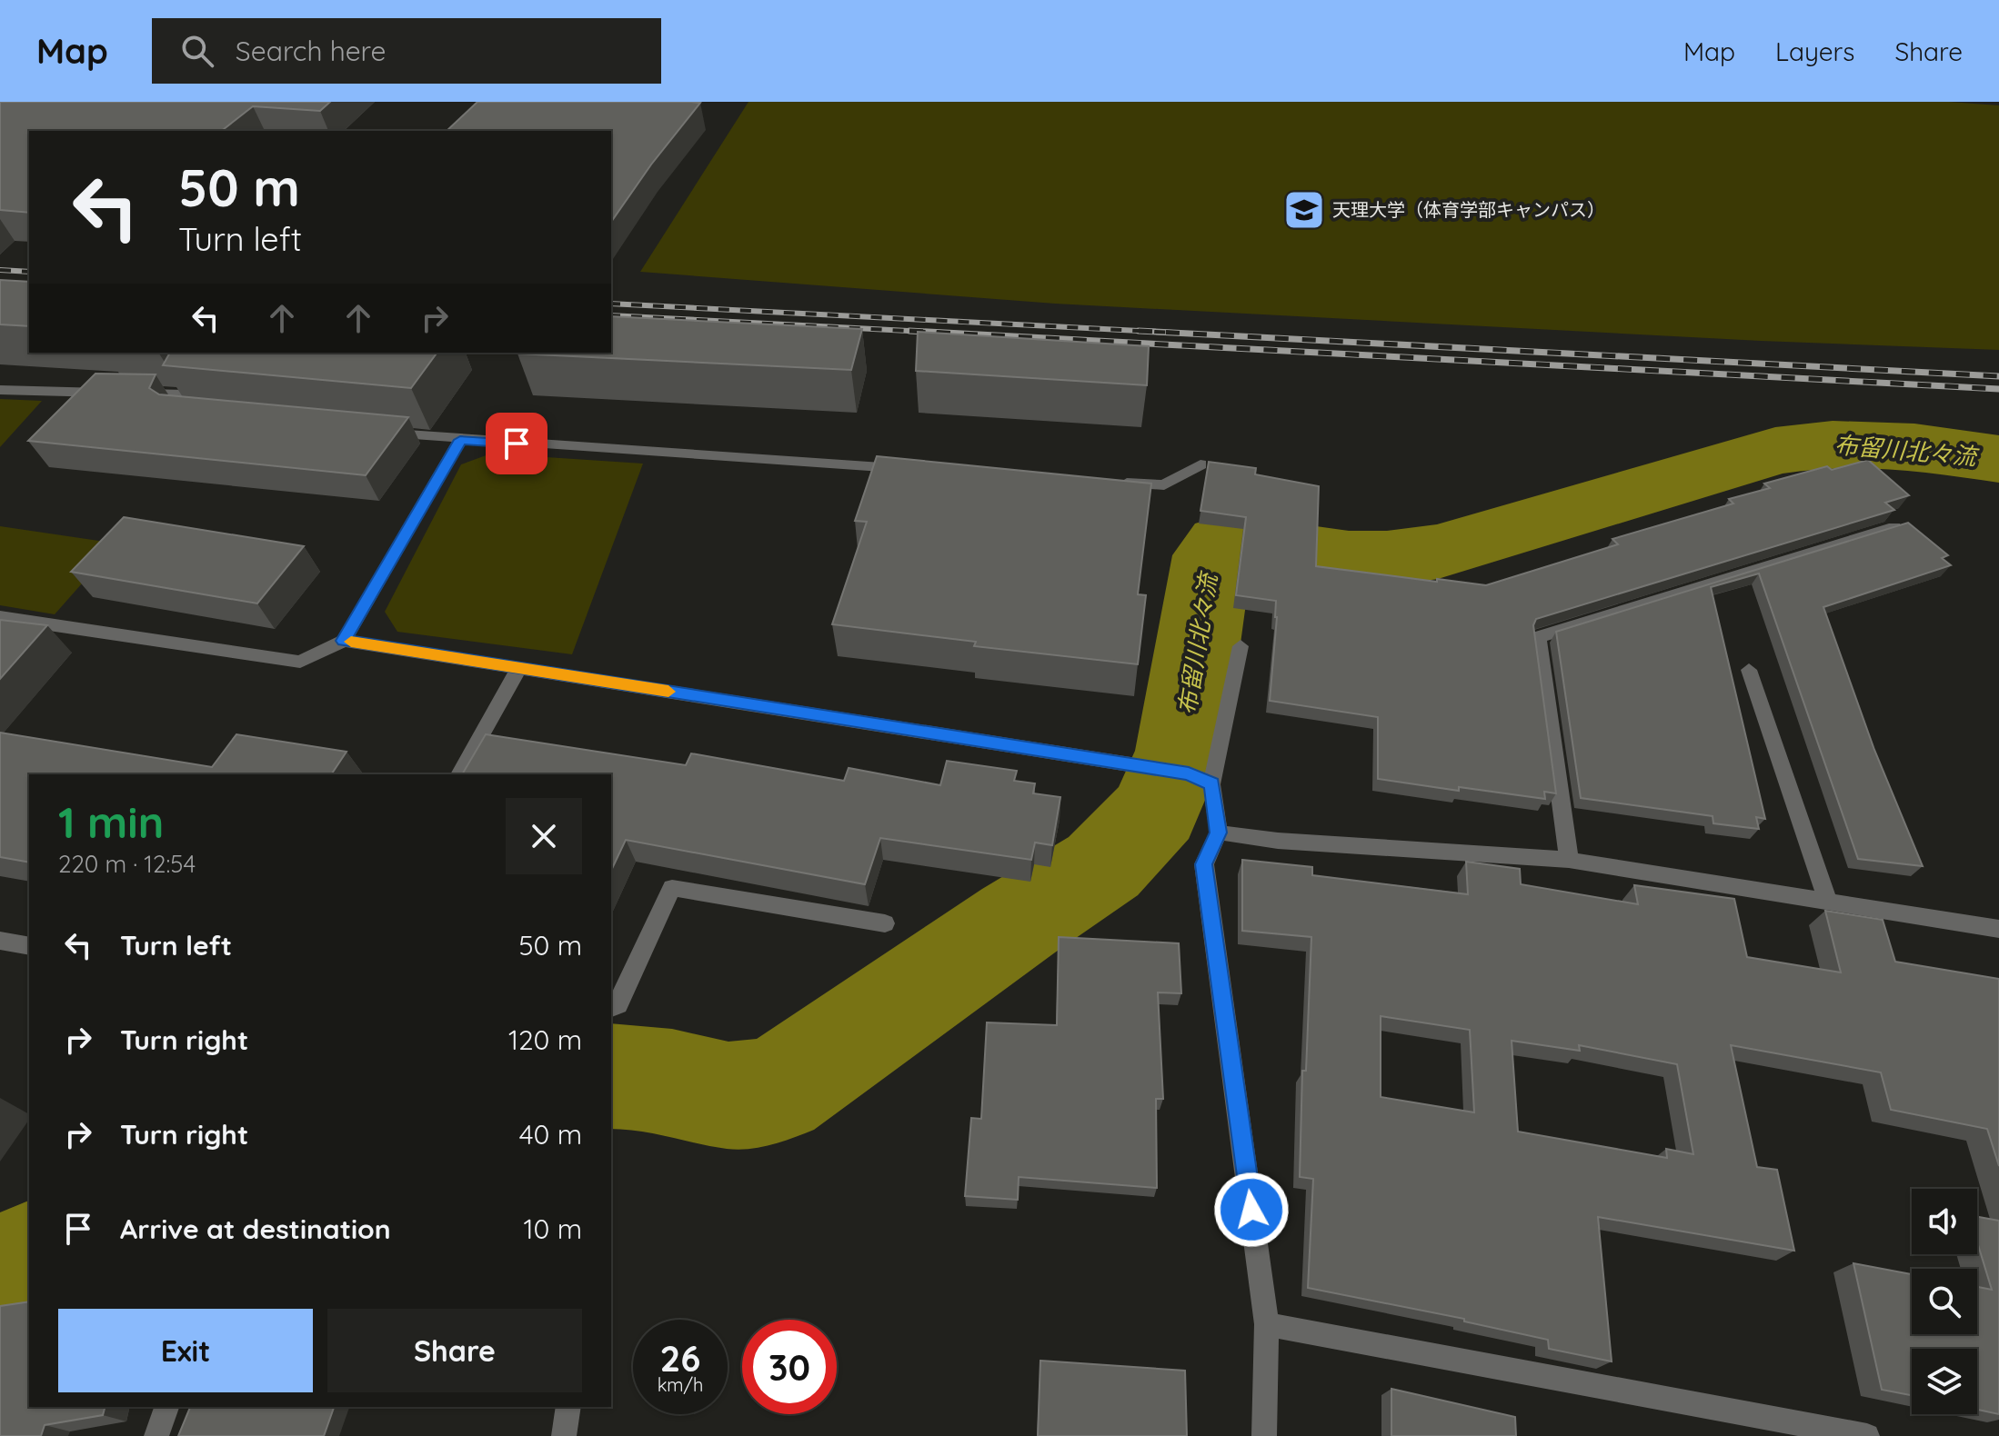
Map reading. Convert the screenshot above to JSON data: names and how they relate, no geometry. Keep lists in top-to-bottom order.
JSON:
{
  "water": ["布留川北々流"],
  "places": {
    "school or university": ["天理大学（体育学部キャンパス）"]
  },
  "page": {
    "header": "Map",
    "search": "Search here",
    "nav": ["Map", "Layers", "Share"],
    "turn": ["50 m", "Turn left"],
    "heading": ["1 min", "220 m · 12:54"],
    "list": [
      {
        "name": "Turn left",
        "value": "50 m"
      },
      {
        "name": "Turn right",
        "value": "120 m"
      },
      {
        "name": "Turn right",
        "value": "40 m"
      },
      {
        "name": "Arrive at destination",
        "value": "10 m"
      }
    ],
    "buttons": ["Exit", "Share"],
    "speed": "26 km/h",
    "limit": "30"
  }
}
